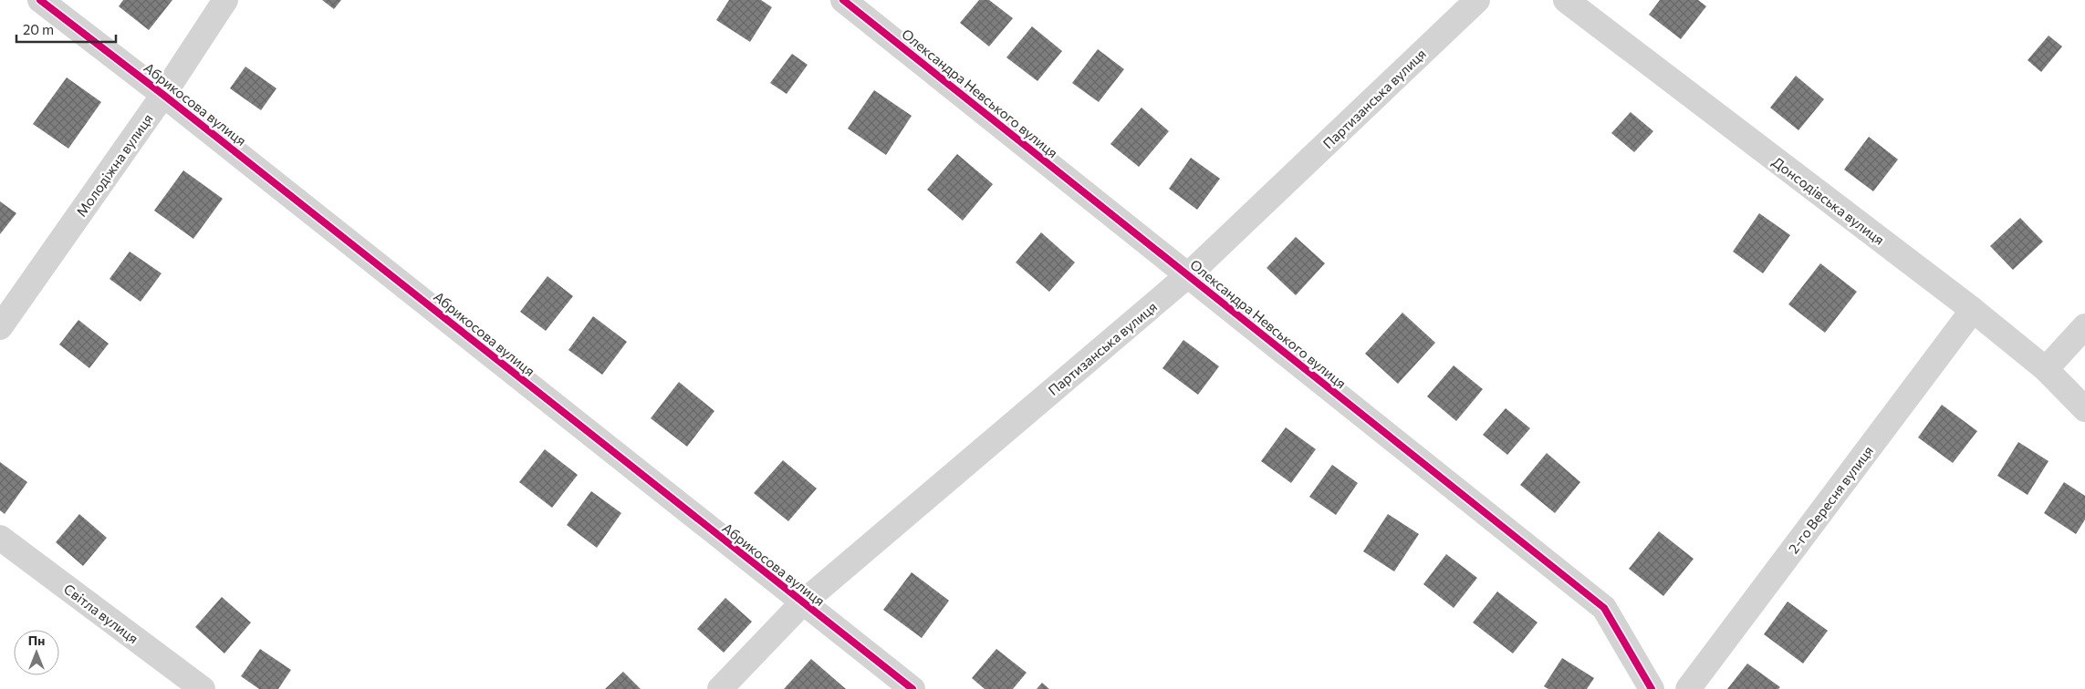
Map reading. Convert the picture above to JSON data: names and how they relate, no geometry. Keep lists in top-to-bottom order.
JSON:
{
  "streets": {
    "street": [
      "Олександра Невського вулиця",
      "Партизанська вулиця",
      "Абрикосова вулиця",
      "Молодіжна вулиця",
      "Донсодівська вулиця",
      "2-го Вересня вулиця",
      "Світла вулиця"
    ]
  },
  "crossings": [
    ["Олександра Невського вулиця", "Партизанська вулиця"],
    ["Партизанська вулиця", "Абрикосова вулиця"],
    ["Абрикосова вулиця", "Молодіжна вулиця"],
    ["Донсодівська вулиця", "2-го Вересня вулиця"]
  ],
  "scale_bar": "20 m",
  "north": "top"
}
